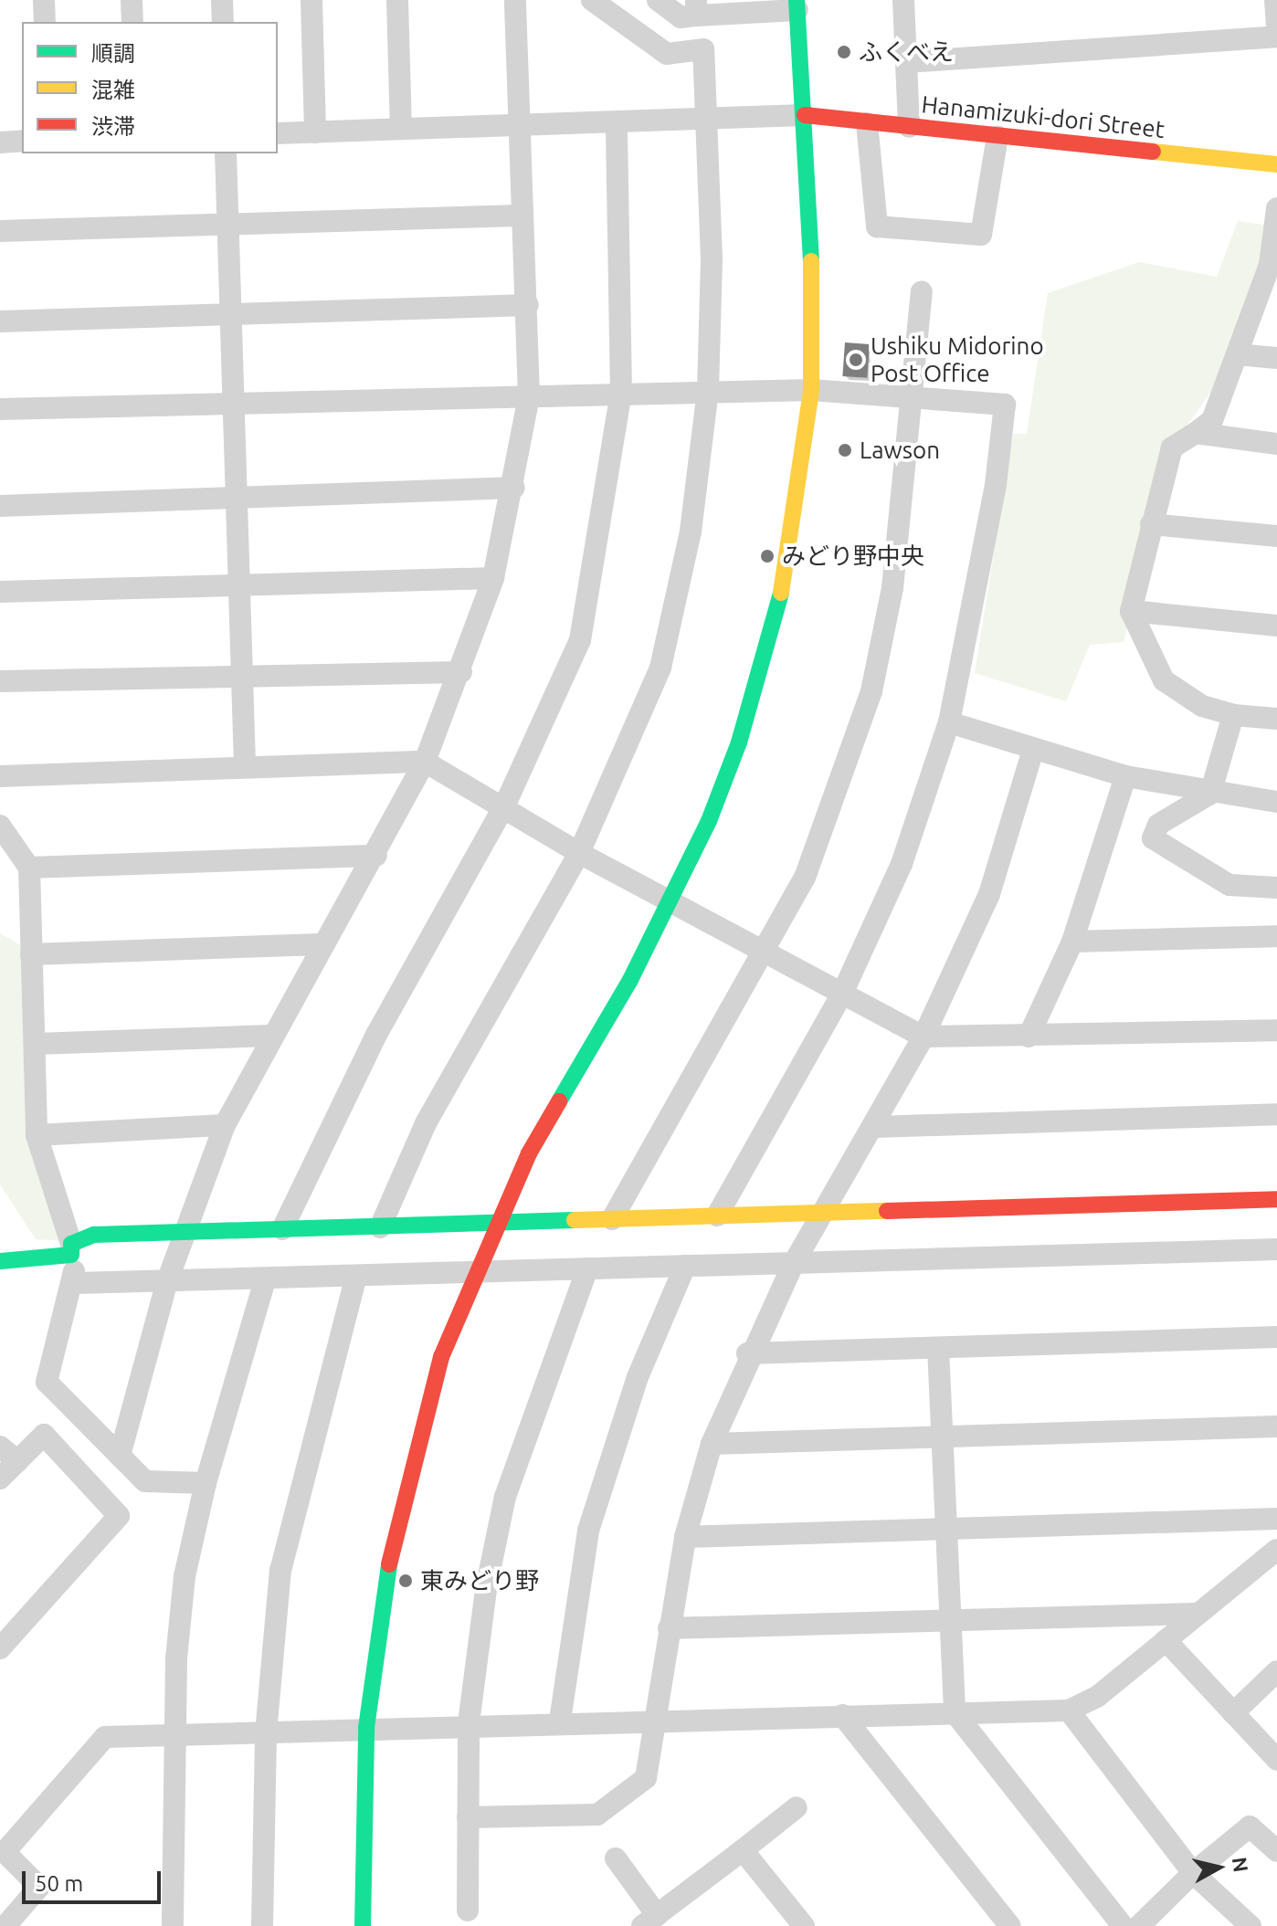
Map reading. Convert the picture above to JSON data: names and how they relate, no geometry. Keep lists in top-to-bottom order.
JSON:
{
  "streets": {
    "street": ["Hanamizuki-dori Street"]
  },
  "places": [
    "ふくべえ",
    "Ushiku Midorino Post Office",
    "Lawson",
    "みどり野中央",
    "東みどり野"
  ],
  "legend": ["順調", "混雑", "渋滞"],
  "scale_bar": "50 m",
  "north": "right"
}
